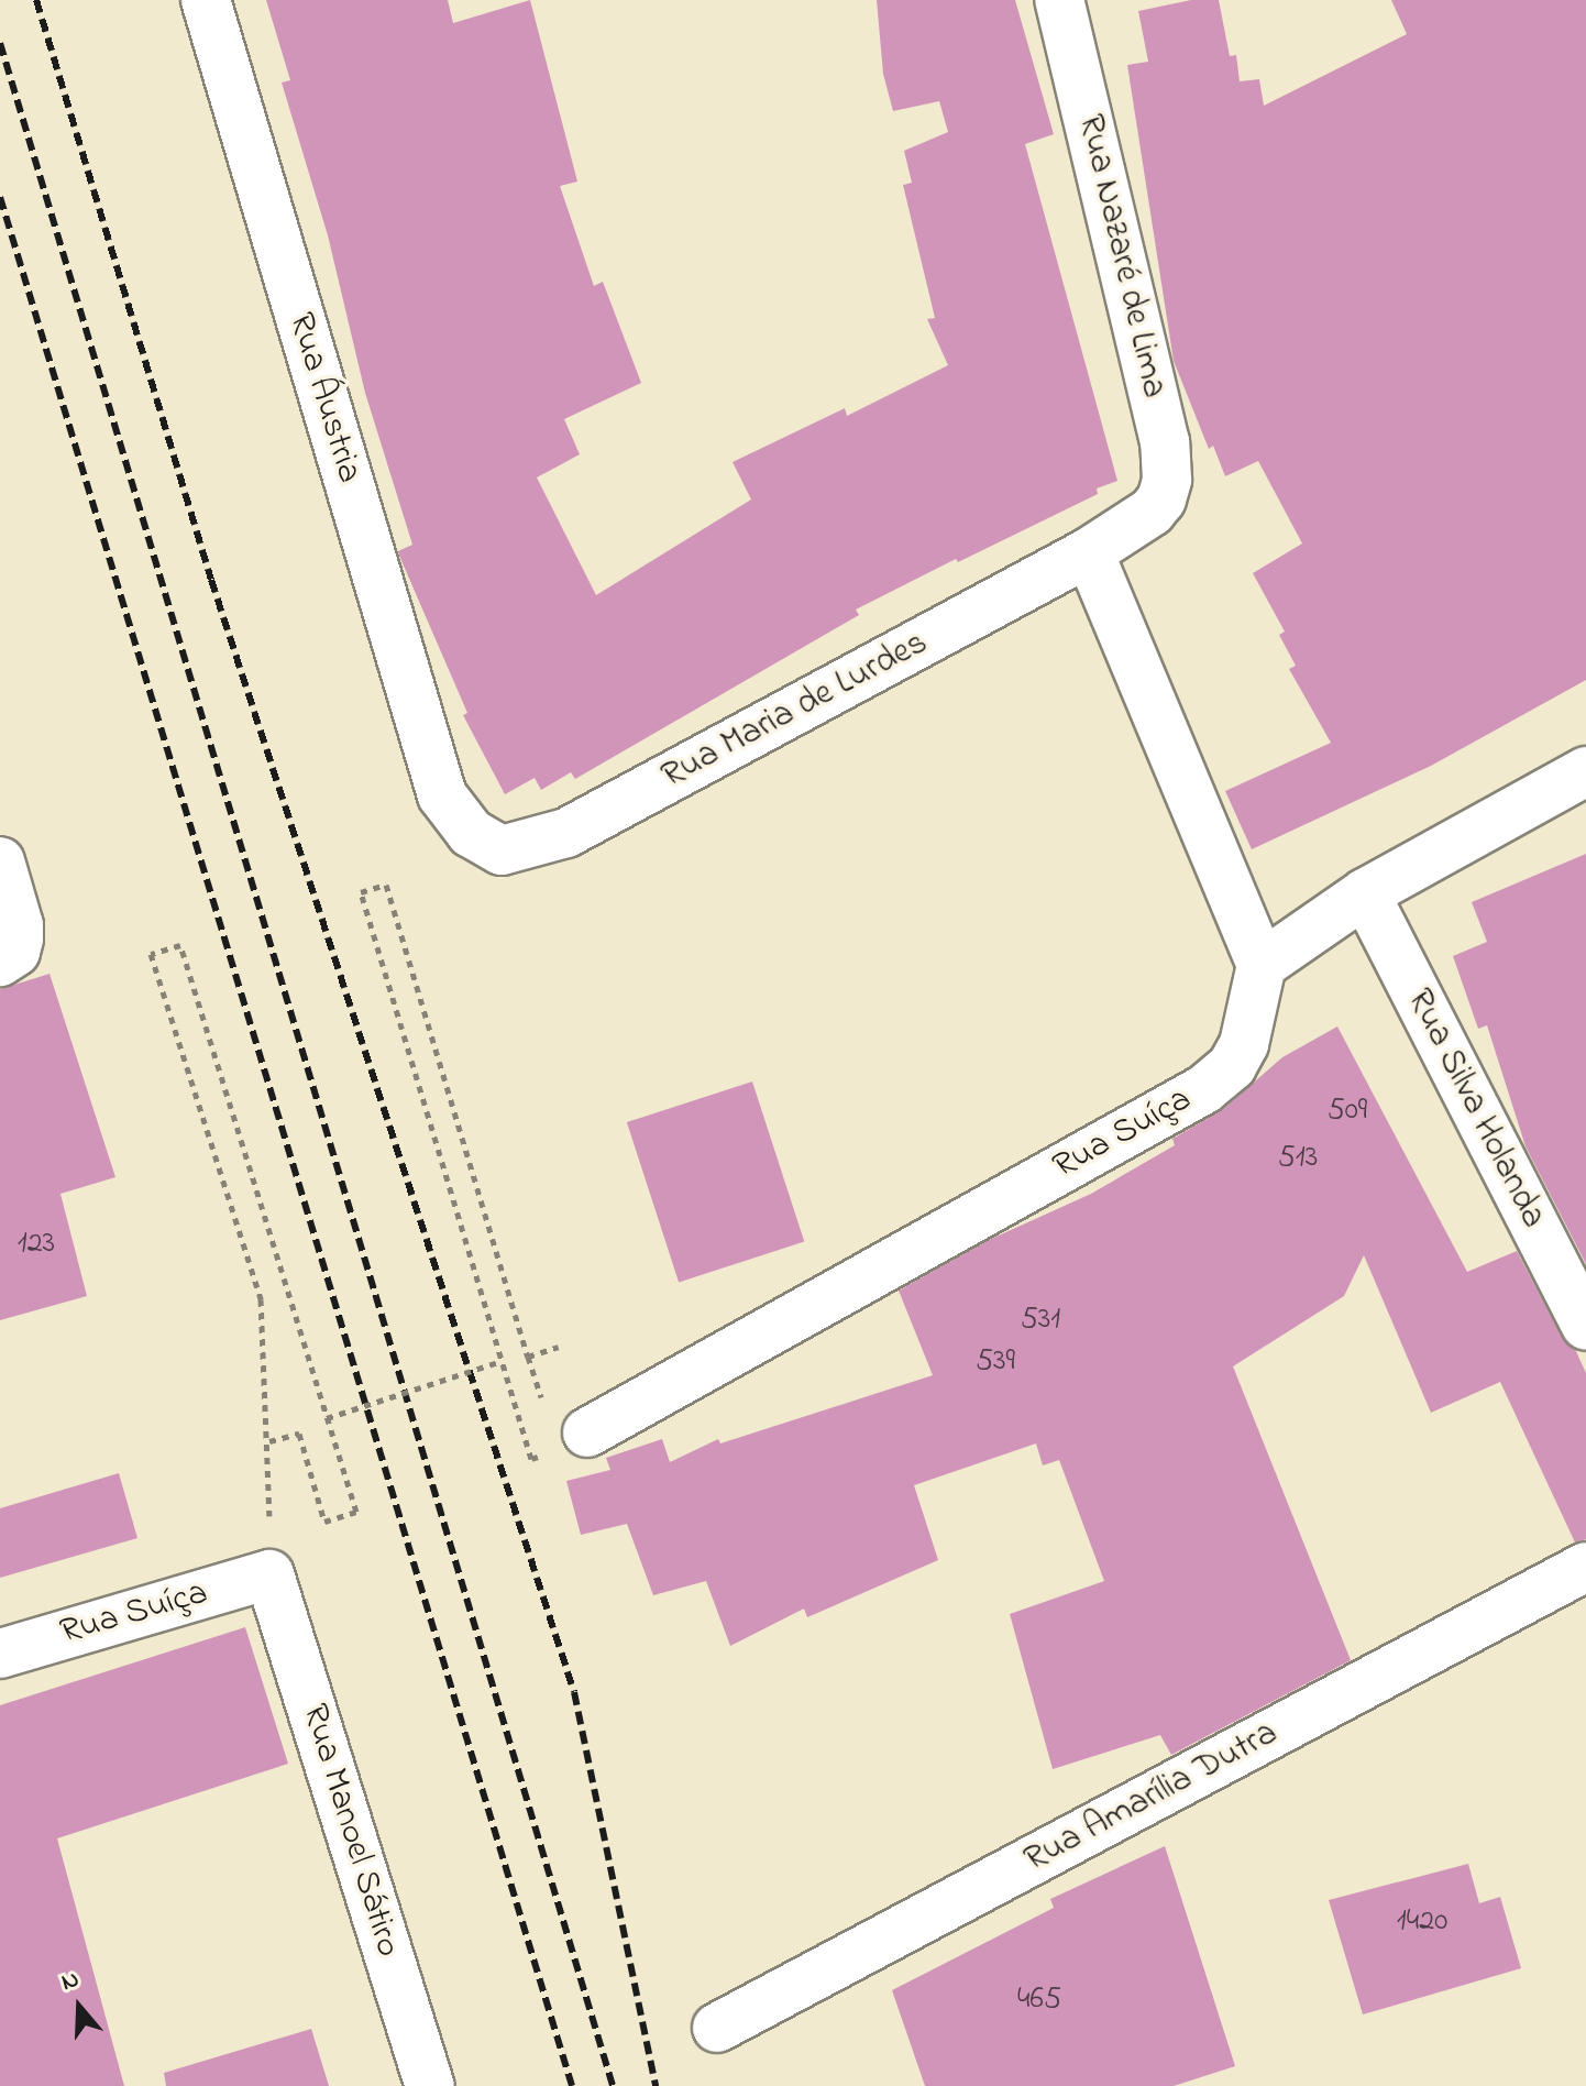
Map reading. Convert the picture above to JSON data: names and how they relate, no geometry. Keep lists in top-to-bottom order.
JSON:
{
  "streets": {
    "street": [
      "Rua Nazaré de Lima",
      "Rua Áustria",
      "Rua Maria de Lurdes",
      "Rua Silva Holanda",
      "Rua Suíça",
      "Rua Amarília Dutra",
      "Rua Manoel Sátiro"
    ]
  },
  "crossings": [
    ["Rua Nazaré de Lima", "Rua Maria de Lurdes"],
    ["Rua Áustria", "Rua Maria de Lurdes"],
    ["Rua Suíça", "Rua Manoel Sátiro"]
  ],
  "house_numbers": [
    "509",
    "513",
    "123",
    "531",
    "539",
    "1420",
    "465"
  ],
  "north": "top"
}
